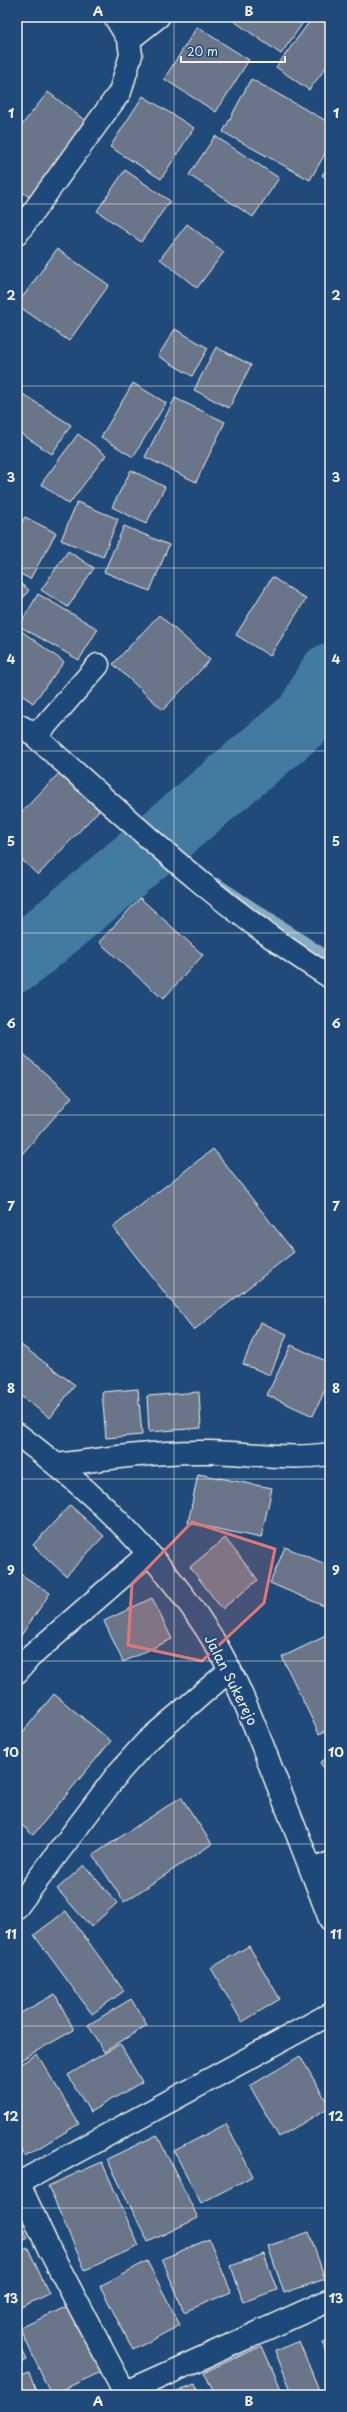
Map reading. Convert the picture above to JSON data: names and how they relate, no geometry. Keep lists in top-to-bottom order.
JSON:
{
  "streets": {
    "street": ["Jalan Sukerejo"]
  },
  "scale_bar": "20 m",
  "grid": {
    "columns": ["A", "B"],
    "rows": [
      "1",
      "2",
      "3",
      "4",
      "5",
      "6",
      "7",
      "8",
      "9",
      "10",
      "11",
      "12",
      "13"
    ]
  }
}
